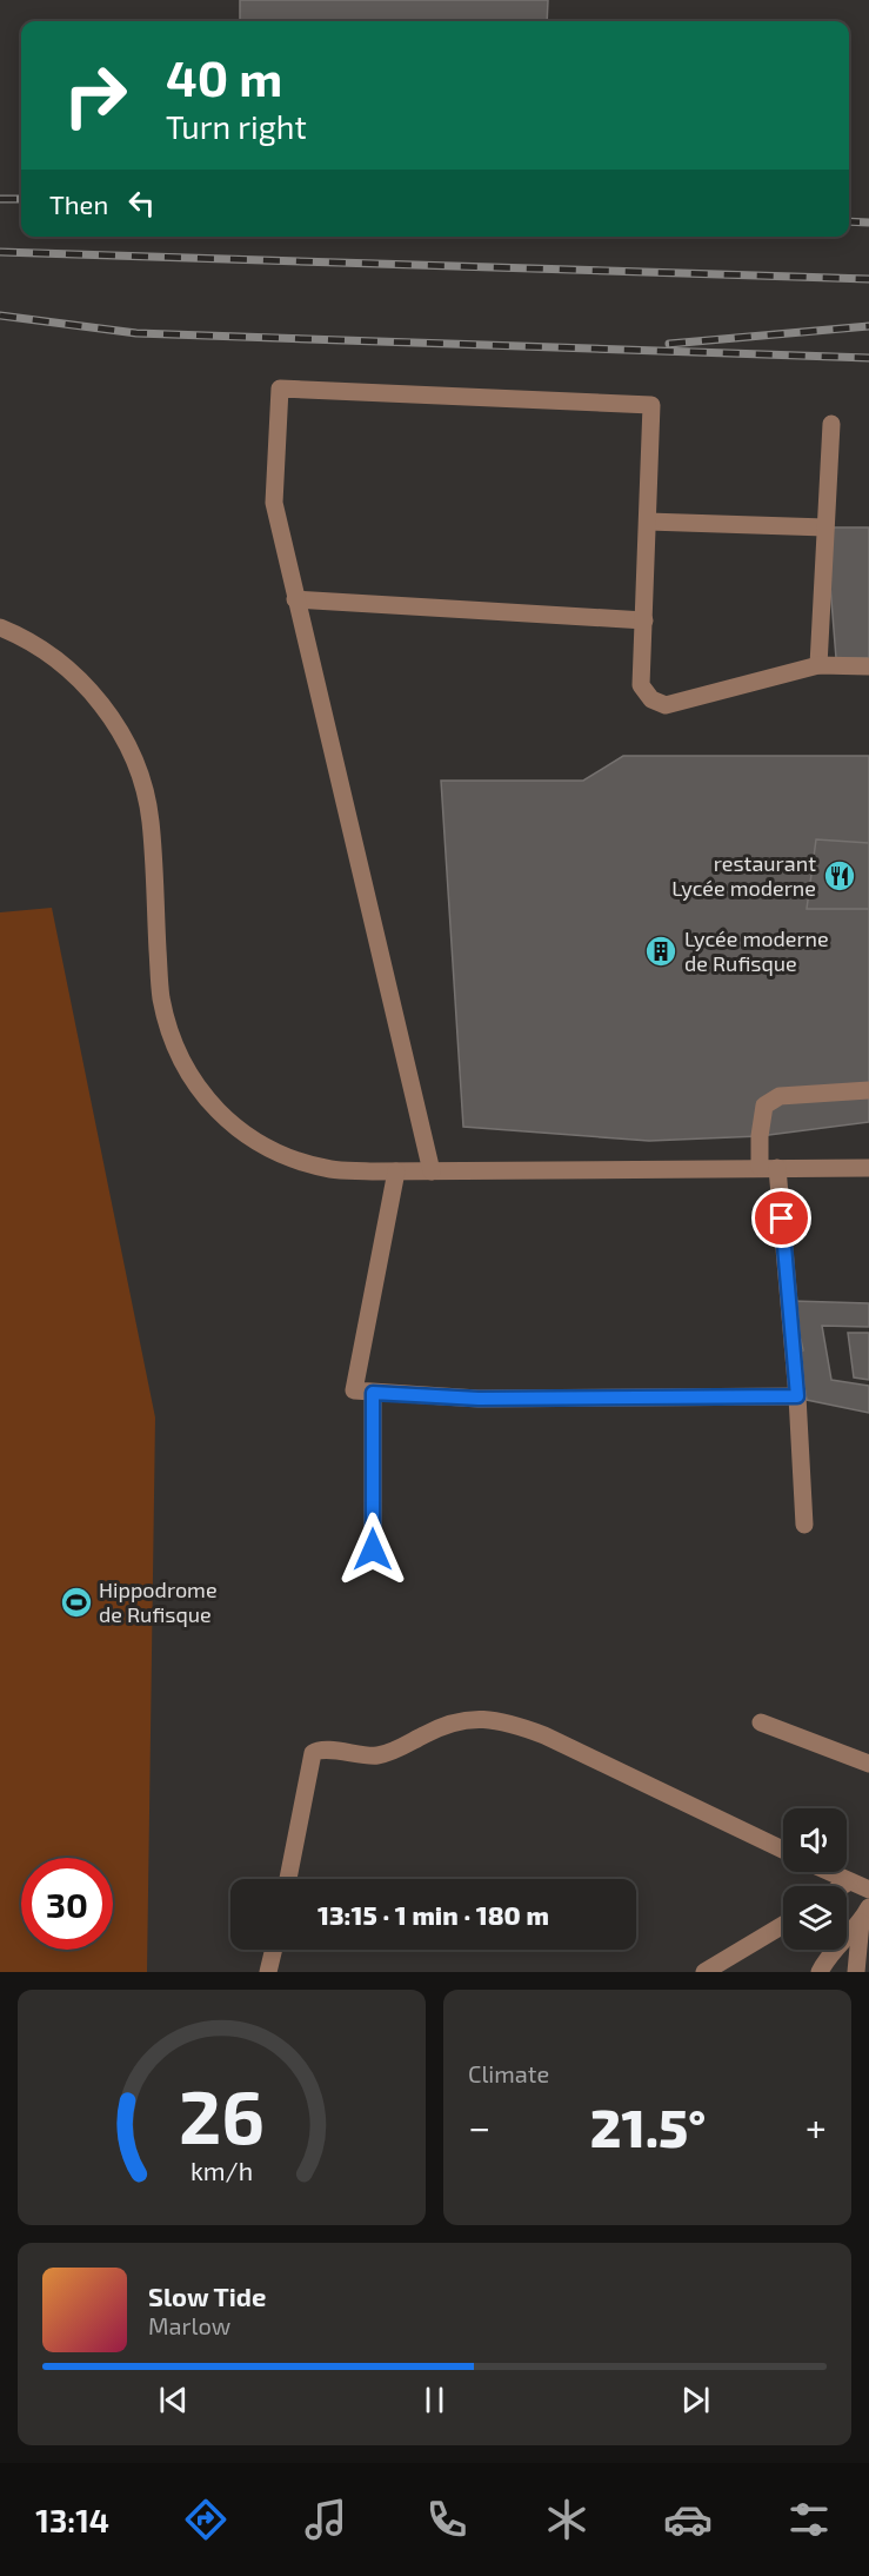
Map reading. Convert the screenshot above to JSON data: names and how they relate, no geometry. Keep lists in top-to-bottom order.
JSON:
{
  "places": {
    "restaurant": ["restaurant Lycée moderne"],
    "building": ["Lycée moderne de Rufisque"],
    "sports": ["Hippodrome de Rufisque"]
  },
  "page": {
    "turn": ["40 m", "Turn right"],
    "then": "Then",
    "limit": "30",
    "trip": "13:15 · 1 min · 180 m",
    "tile": "Climate",
    "heat": ["−", "21.5°", "+"],
    "song": ["Slow Tide", "Marlow"],
    "tabs": "13:14",
    "gauge": ["26", "km/h"]
  }
}
